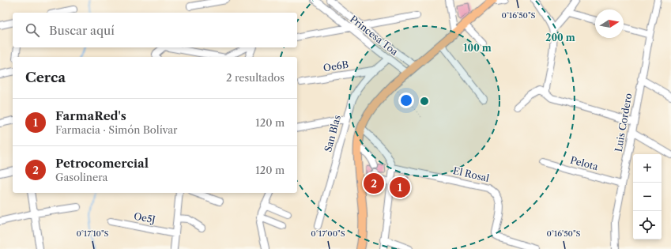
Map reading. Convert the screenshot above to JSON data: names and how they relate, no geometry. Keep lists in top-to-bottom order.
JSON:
{
  "streets": {
    "street": [
      "Princesa Toa",
      "Oe6B",
      "Luis Cordero",
      "San Blas",
      "Pelota",
      "El Rosal",
      "Oe5J"
    ]
  },
  "crossings": [
    ["Princesa Toa", "San Blas"],
    ["Oe6B", "San Blas"],
    ["Luis Cordero", "Pelota"]
  ],
  "north": "right",
  "page": {
    "search": "Buscar aquí",
    "heading": ["Cerca", "2 resultados"],
    "list": [
      {
        "mark": "1",
        "name": "FarmaRed's",
        "note": "Farmacia · Simón Bolívar",
        "value": "120 m"
      },
      {
        "mark": "2",
        "name": "Petrocomercial",
        "note": "Gasolinera",
        "value": "120 m"
      }
    ],
    "map_buttons": ["+", "−"],
    "pins": ["2", "1"]
  },
  "coordinates": ["0°16'50\"S", "0°17'10\"S", "0°17'00\"S"],
  "rings": ["200 m", "100 m"]
}
